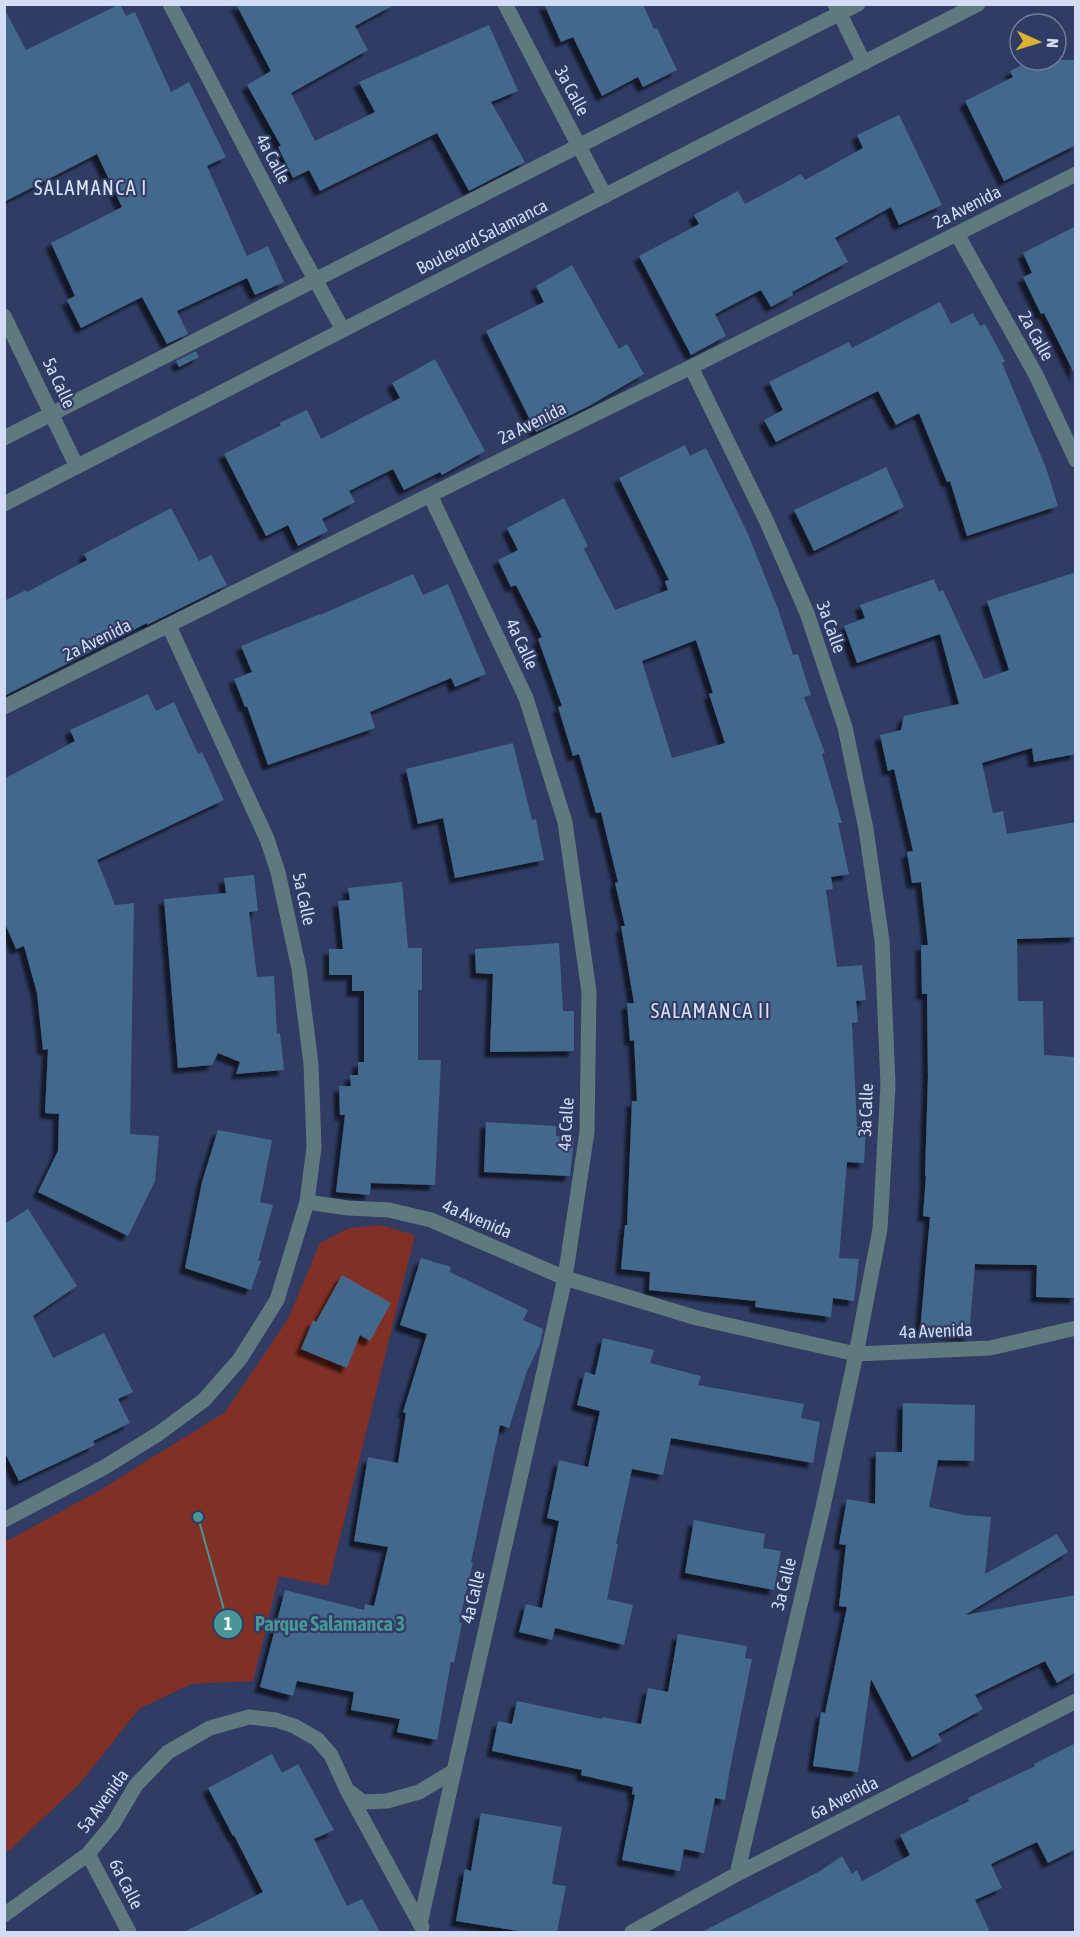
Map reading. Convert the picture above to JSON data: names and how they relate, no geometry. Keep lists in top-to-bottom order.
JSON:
{
  "streets": {
    "street": [
      "3a Calle",
      "4a Calle",
      "2a Avenida",
      "Boulevard Salamanca",
      "2a Calle",
      "5a Calle",
      "4a Avenida",
      "6a Avenida",
      "5a Avenida",
      "6a Calle"
    ]
  },
  "crossings": [
    ["3a Calle", "2a Avenida"],
    ["3a Calle", "Boulevard Salamanca"],
    ["3a Calle", "4a Avenida"],
    ["3a Calle", "6a Avenida"],
    ["4a Calle", "2a Avenida"],
    ["4a Calle", "Boulevard Salamanca"],
    ["4a Calle", "4a Avenida"],
    ["4a Calle", "5a Avenida"],
    ["2a Avenida", "2a Calle"],
    ["2a Avenida", "5a Calle"],
    ["Boulevard Salamanca", "5a Calle"],
    ["5a Calle", "4a Avenida"],
    ["5a Avenida", "6a Calle"]
  ],
  "districts": ["SALAMANCA I", "SALAMANCA II"],
  "places": ["Parque Salamanca 3"],
  "north": "right"
}
